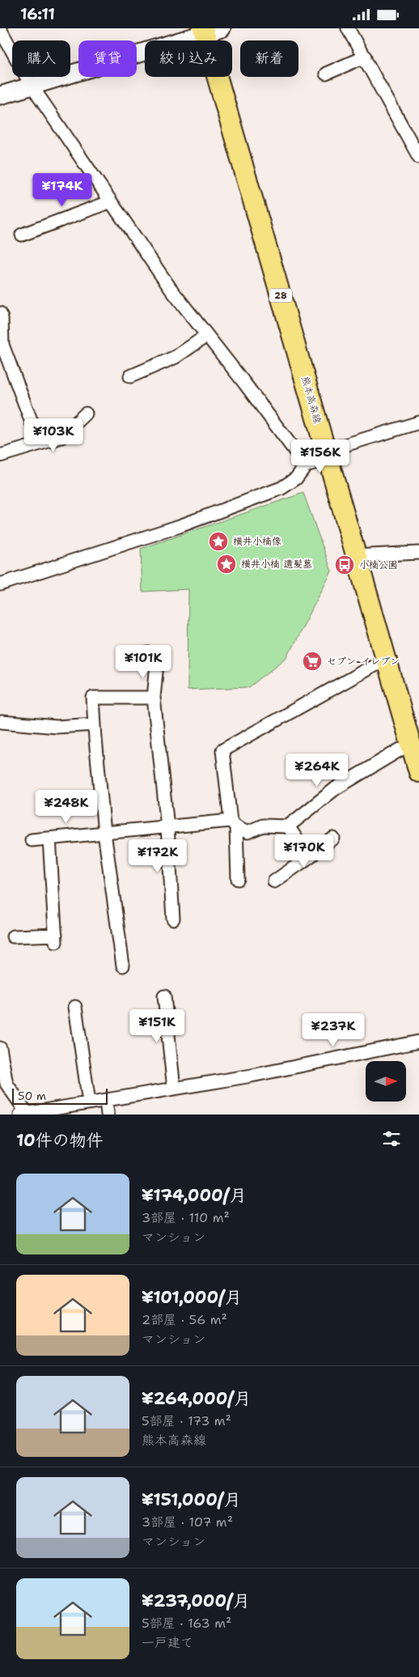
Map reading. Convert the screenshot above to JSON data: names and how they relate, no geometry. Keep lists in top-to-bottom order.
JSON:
{
  "streets": {
    "main road": ["28", "熊本高森線"]
  },
  "places": {
    "place": ["横井小楠像", "横井小楠 遺髪墓"],
    "bus stop": ["小楠公園"],
    "supermarket": ["セブン-イレブン"]
  },
  "scale_bar": "50 m",
  "north": "right",
  "page": {
    "status": "16:11",
    "chip": [
      "購入",
      "賃貸",
      "絞り込み",
      "新着"
    ],
    "price": [
      "¥174K",
      "¥103K",
      "¥156K",
      "¥101K",
      "¥264K",
      "¥248K",
      "¥170K",
      "¥172K",
      "¥151K",
      "¥237K"
    ],
    "scale": "50 m",
    "heading": "10件の物件",
    "list": [
      {
        "name": "¥174,000/月",
        "note": "3部屋 · 110 m² · マンション"
      },
      {
        "name": "¥101,000/月",
        "note": "2部屋 · 56 m² · マンション"
      },
      {
        "name": "¥264,000/月",
        "note": "5部屋 · 173 m² · 熊本高森線"
      },
      {
        "name": "¥151,000/月",
        "note": "3部屋 · 107 m² · マンション"
      },
      {
        "name": "¥237,000/月",
        "note": "5部屋 · 163 m² · 一戸建て"
      }
    ]
  }
}
